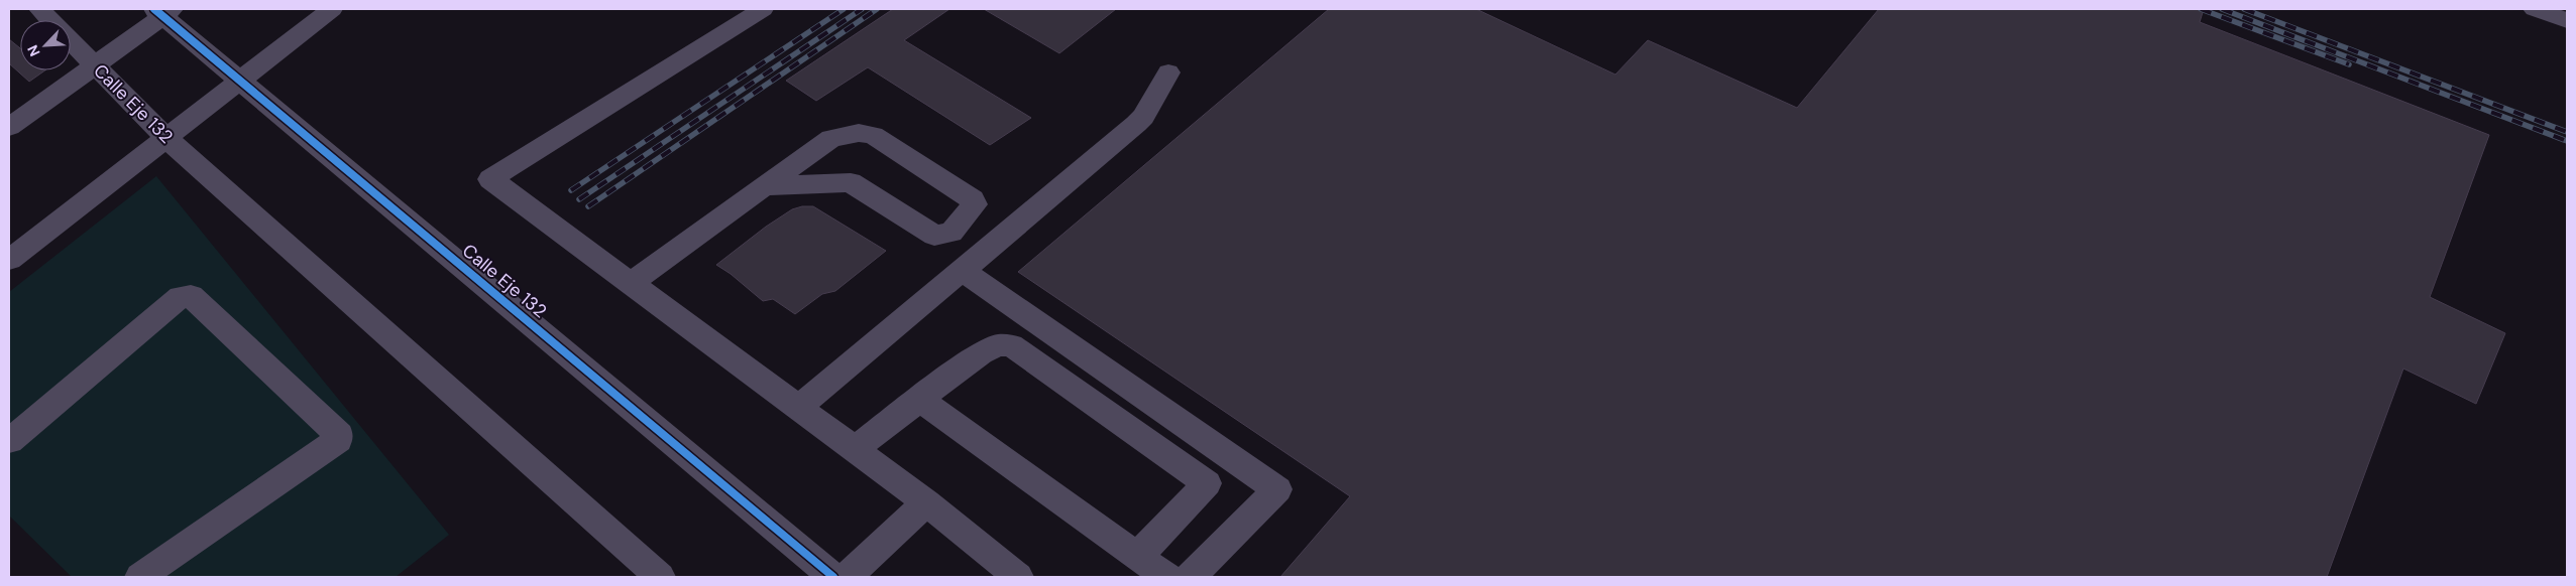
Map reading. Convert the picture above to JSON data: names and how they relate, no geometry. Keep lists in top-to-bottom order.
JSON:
{
  "streets": {
    "street": ["Calle Eje 132"]
  },
  "north": "bottom left"
}
